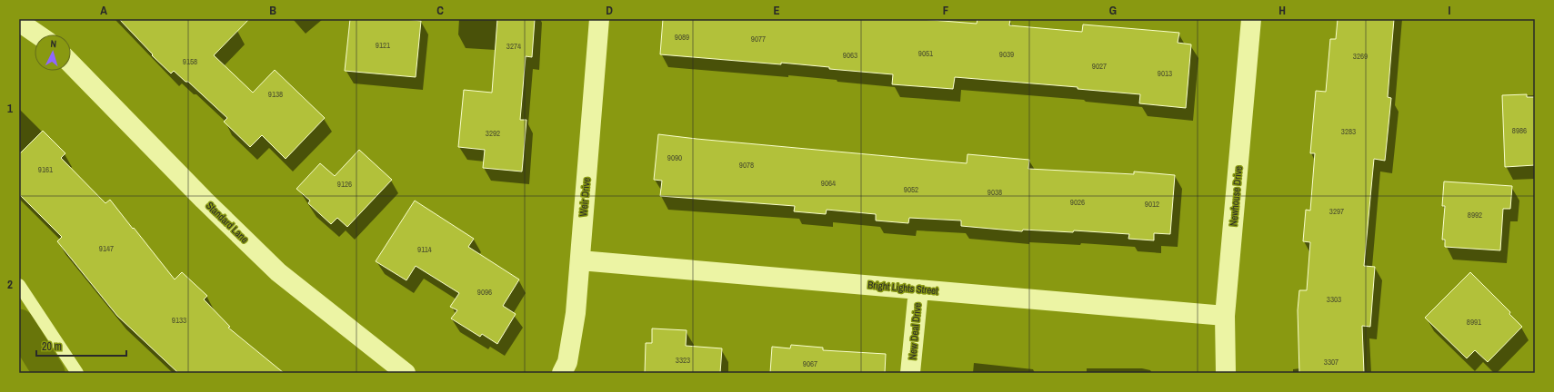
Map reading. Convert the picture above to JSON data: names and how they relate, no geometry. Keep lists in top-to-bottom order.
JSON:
{
  "streets": {
    "street": [
      "Newhouse Drive",
      "Weir Drive",
      "Standard Lane",
      "Bright Lights Street",
      "New Deal Drive"
    ]
  },
  "crossings": [
    ["Newhouse Drive", "Bright Lights Street"],
    ["Weir Drive", "Bright Lights Street"],
    ["Bright Lights Street", "New Deal Drive"]
  ],
  "house_numbers": [
    "9089",
    "9077",
    "9121",
    "3274",
    "9051",
    "9039",
    "9063",
    "3269",
    "9158",
    "9027",
    "9013",
    "9138",
    "8986",
    "3283",
    "3292",
    "9090",
    "9078",
    "9161",
    "9064",
    "9126",
    "9052",
    "9038",
    "9026",
    "9012",
    "3297",
    "8992",
    "9147",
    "9114",
    "9096",
    "3303",
    "9133",
    "8991",
    "3323",
    "3307",
    "9067"
  ],
  "scale_bar": "20 m",
  "north": "top",
  "grid": {
    "columns": [
      "A",
      "B",
      "C",
      "D",
      "E",
      "F",
      "G",
      "H",
      "I"
    ],
    "rows": ["1", "2"]
  }
}
